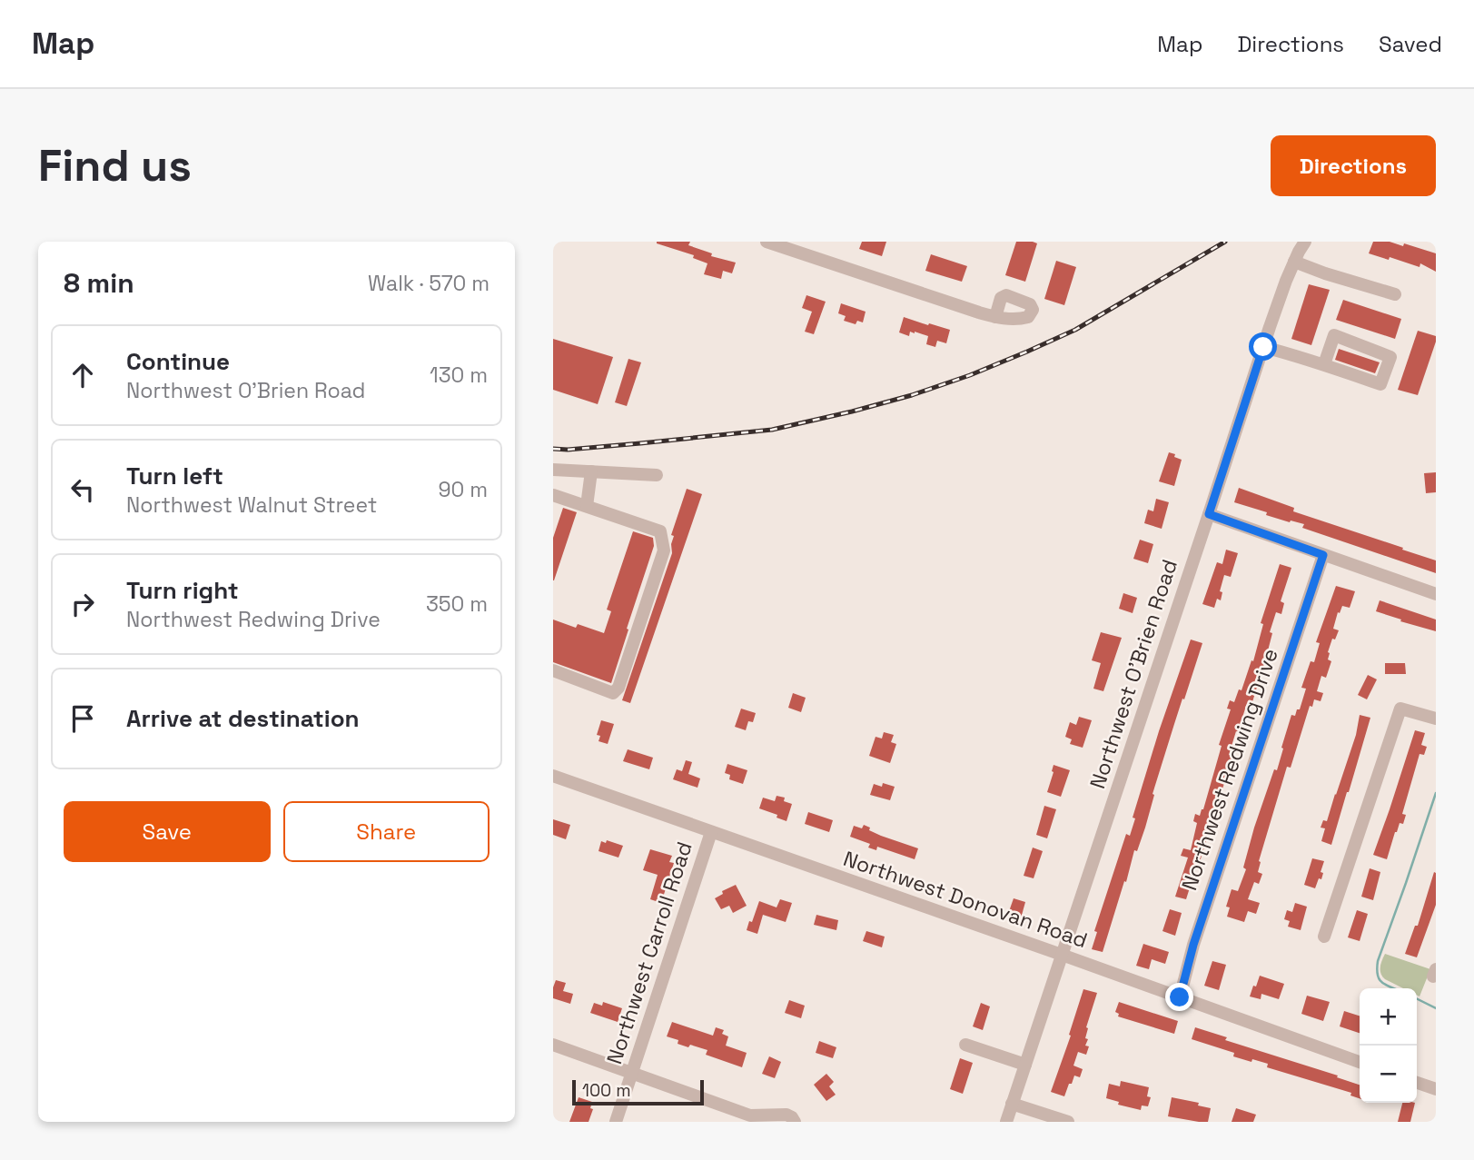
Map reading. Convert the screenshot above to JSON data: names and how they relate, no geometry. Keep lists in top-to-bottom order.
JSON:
{
  "streets": {
    "street": [
      "Northwest O'Brien Road",
      "Northwest Redwing Drive",
      "Northwest Donovan Road",
      "Northwest Carroll Road"
    ]
  },
  "crossings": [
    ["Northwest O'Brien Road", "Northwest Donovan Road"],
    ["Northwest Redwing Drive", "Northwest Donovan Road"],
    ["Northwest Donovan Road", "Northwest Carroll Road"]
  ],
  "scale_bar": "100 m",
  "page": {
    "header": "Map",
    "nav": ["Map", "Directions", "Saved"],
    "buttons": [
      "Directions",
      ["Save", "Share"]
    ],
    "title": "Find us",
    "heading": ["8 min", "Walk · 570 m"],
    "list": [
      ["Continue", "Northwest O'Brien Road", "130 m"],
      ["Turn left", "Northwest Walnut Street", "90 m"],
      ["Turn right", "Northwest Redwing Drive", "350 m"],
      "Arrive at destination"
    ],
    "map_buttons": ["+", "−"],
    "scale": "100 m"
  }
}
